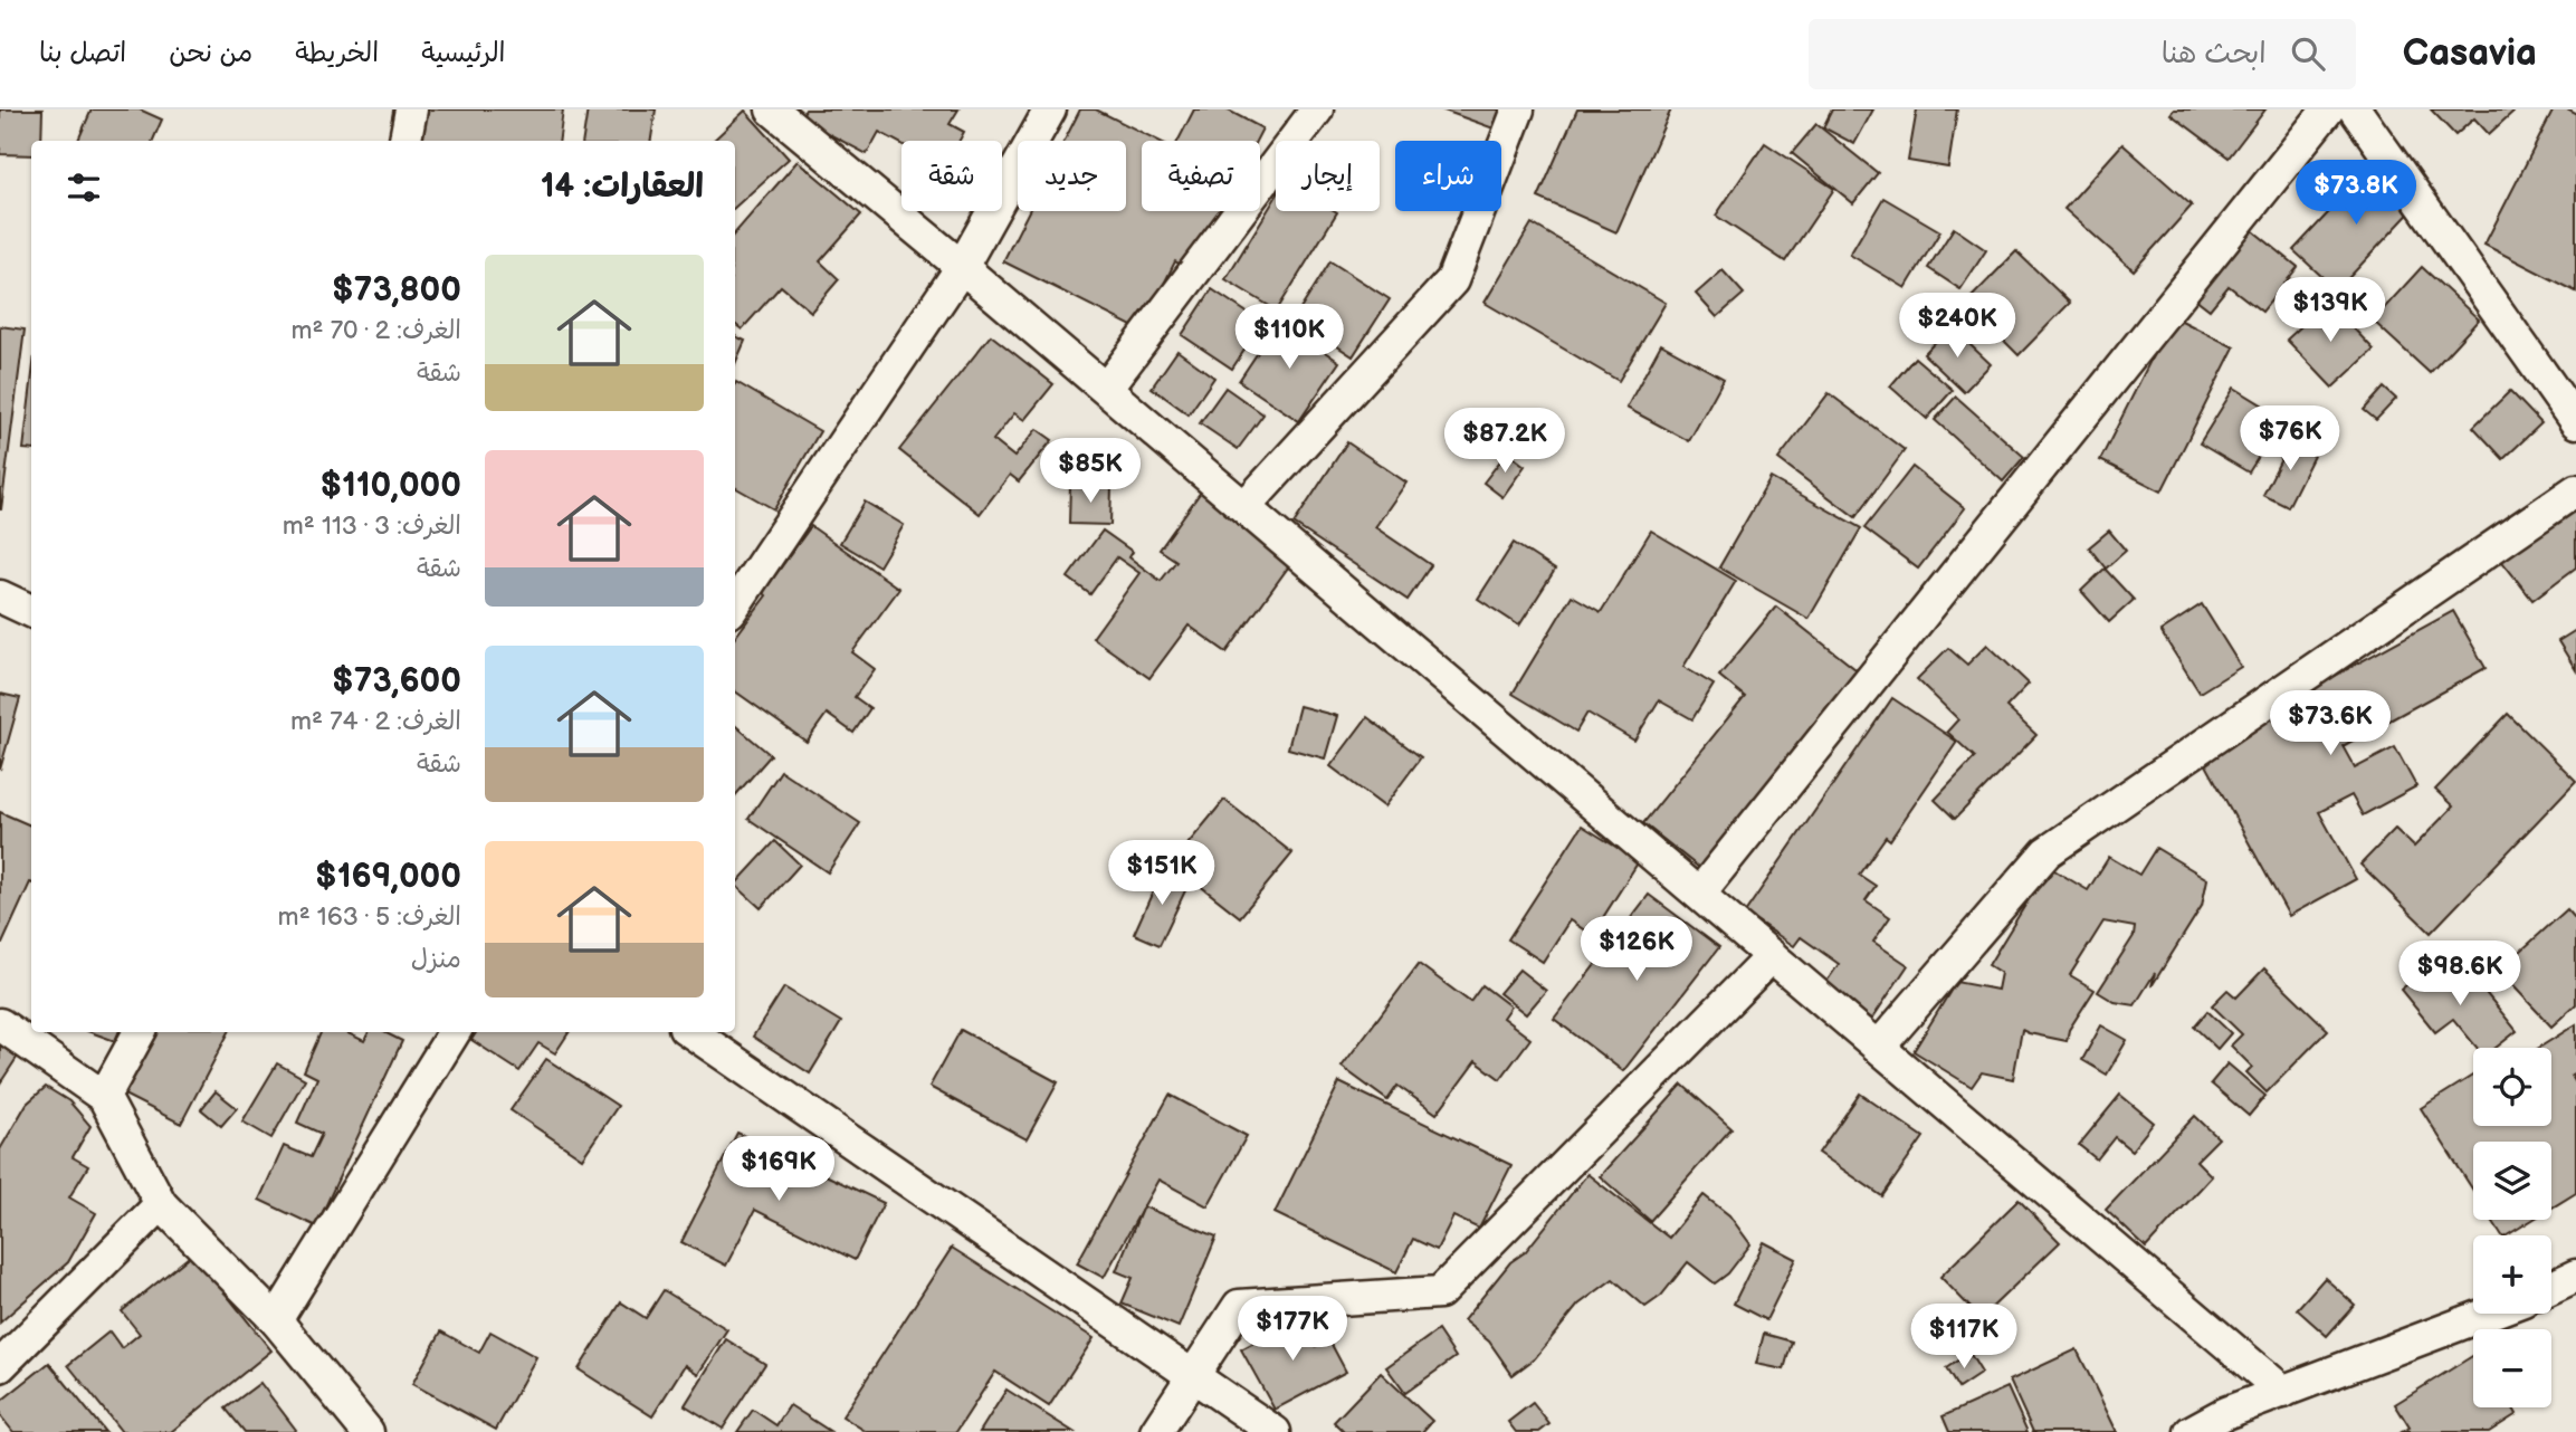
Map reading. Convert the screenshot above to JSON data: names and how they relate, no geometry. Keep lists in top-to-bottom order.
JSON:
{
  "page": {
    "header": "Casavia",
    "search": "ابحث هنا",
    "nav": [
      "الرئيسية",
      "الخريطة",
      "من نحن",
      "اتصل بنا"
    ],
    "chip": [
      "شراء",
      "إيجار",
      "تصفية",
      "جديد",
      "شقة"
    ],
    "heading": "العقارات: 14",
    "price": [
      "$73.8K",
      "$139K",
      "$240K",
      "$110K",
      "$76K",
      "$87.2K",
      "$85K",
      "$73.6K",
      "$151K",
      "$126K",
      "$98.6K",
      "$169K",
      "$177K",
      "$117K"
    ],
    "list": [
      {
        "name": "$73,800",
        "note": "الغرف: 2 · 70 m² · شقة"
      },
      {
        "name": "$110,000",
        "note": "الغرف: 3 · 113 m² · شقة"
      },
      {
        "name": "$73,600",
        "note": "الغرف: 2 · 74 m² · شقة"
      },
      {
        "name": "$169,000",
        "note": "الغرف: 5 · 163 m² · منزل"
      }
    ],
    "map_buttons": ["+", "−"]
  }
}
